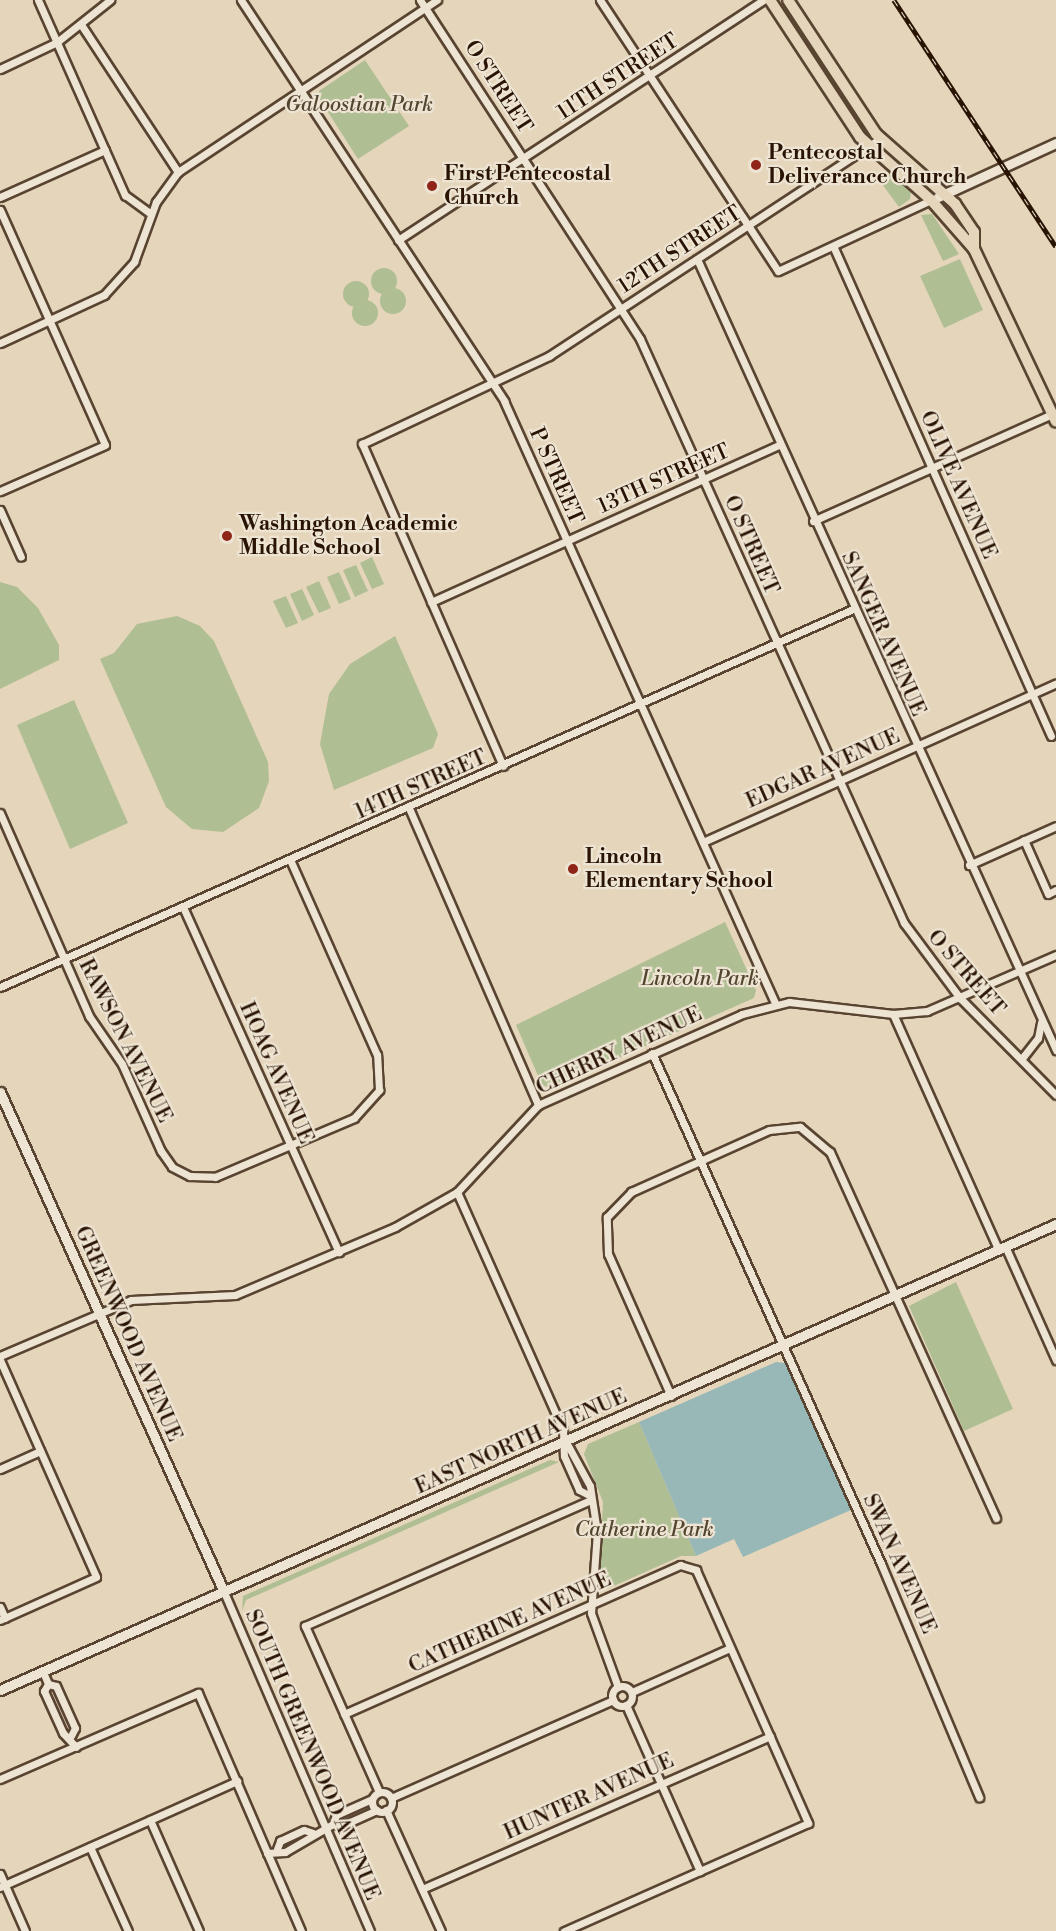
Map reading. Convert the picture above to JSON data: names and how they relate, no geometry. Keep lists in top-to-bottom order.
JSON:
{
  "streets": {
    "street": [
      "11TH STREET",
      "O STREET",
      "12TH STREET",
      "P STREET",
      "13TH STREET",
      "OLIVE AVENUE",
      "SANGER AVENUE",
      "EDGAR AVENUE",
      "14TH STREET",
      "RAWSON AVENUE",
      "CHERRY AVENUE",
      "HOAG AVENUE",
      "GREENWOOD AVENUE",
      "EAST NORTH AVENUE",
      "SWAN AVENUE",
      "CATHERINE AVENUE",
      "SOUTH GREENWOOD AVENUE",
      "HUNTER AVENUE"
    ]
  },
  "crossings": [
    ["11TH STREET", "O STREET"],
    ["11TH STREET", "P STREET"],
    ["O STREET", "12TH STREET"],
    ["O STREET", "13TH STREET"],
    ["O STREET", "EDGAR AVENUE"],
    ["O STREET", "14TH STREET"],
    ["O STREET", "CHERRY AVENUE"],
    ["12TH STREET", "P STREET"],
    ["12TH STREET", "13TH STREET"],
    ["12TH STREET", "SANGER AVENUE"],
    ["P STREET", "13TH STREET"],
    ["P STREET", "EDGAR AVENUE"],
    ["P STREET", "14TH STREET"],
    ["P STREET", "CHERRY AVENUE"],
    ["13TH STREET", "SANGER AVENUE"],
    ["OLIVE AVENUE", "EDGAR AVENUE"],
    ["SANGER AVENUE", "EDGAR AVENUE"],
    ["SANGER AVENUE", "14TH STREET"],
    ["SANGER AVENUE", "CHERRY AVENUE"],
    ["14TH STREET", "RAWSON AVENUE"],
    ["14TH STREET", "HOAG AVENUE"],
    ["RAWSON AVENUE", "HOAG AVENUE"],
    ["CHERRY AVENUE", "HOAG AVENUE"],
    ["CHERRY AVENUE", "GREENWOOD AVENUE"],
    ["CHERRY AVENUE", "SWAN AVENUE"],
    ["GREENWOOD AVENUE", "EAST NORTH AVENUE"],
    ["GREENWOOD AVENUE", "SOUTH GREENWOOD AVENUE"],
    ["EAST NORTH AVENUE", "SWAN AVENUE"],
    ["EAST NORTH AVENUE", "SOUTH GREENWOOD AVENUE"]
  ],
  "parks": ["Galoostian Park", "Lincoln Park", "Catherine Park"],
  "places": [
    "Pentecostal Deliverance Church",
    "First Pentecostal Church",
    "Washington Academic Middle School",
    "Lincoln Elementary School"
  ]
}
